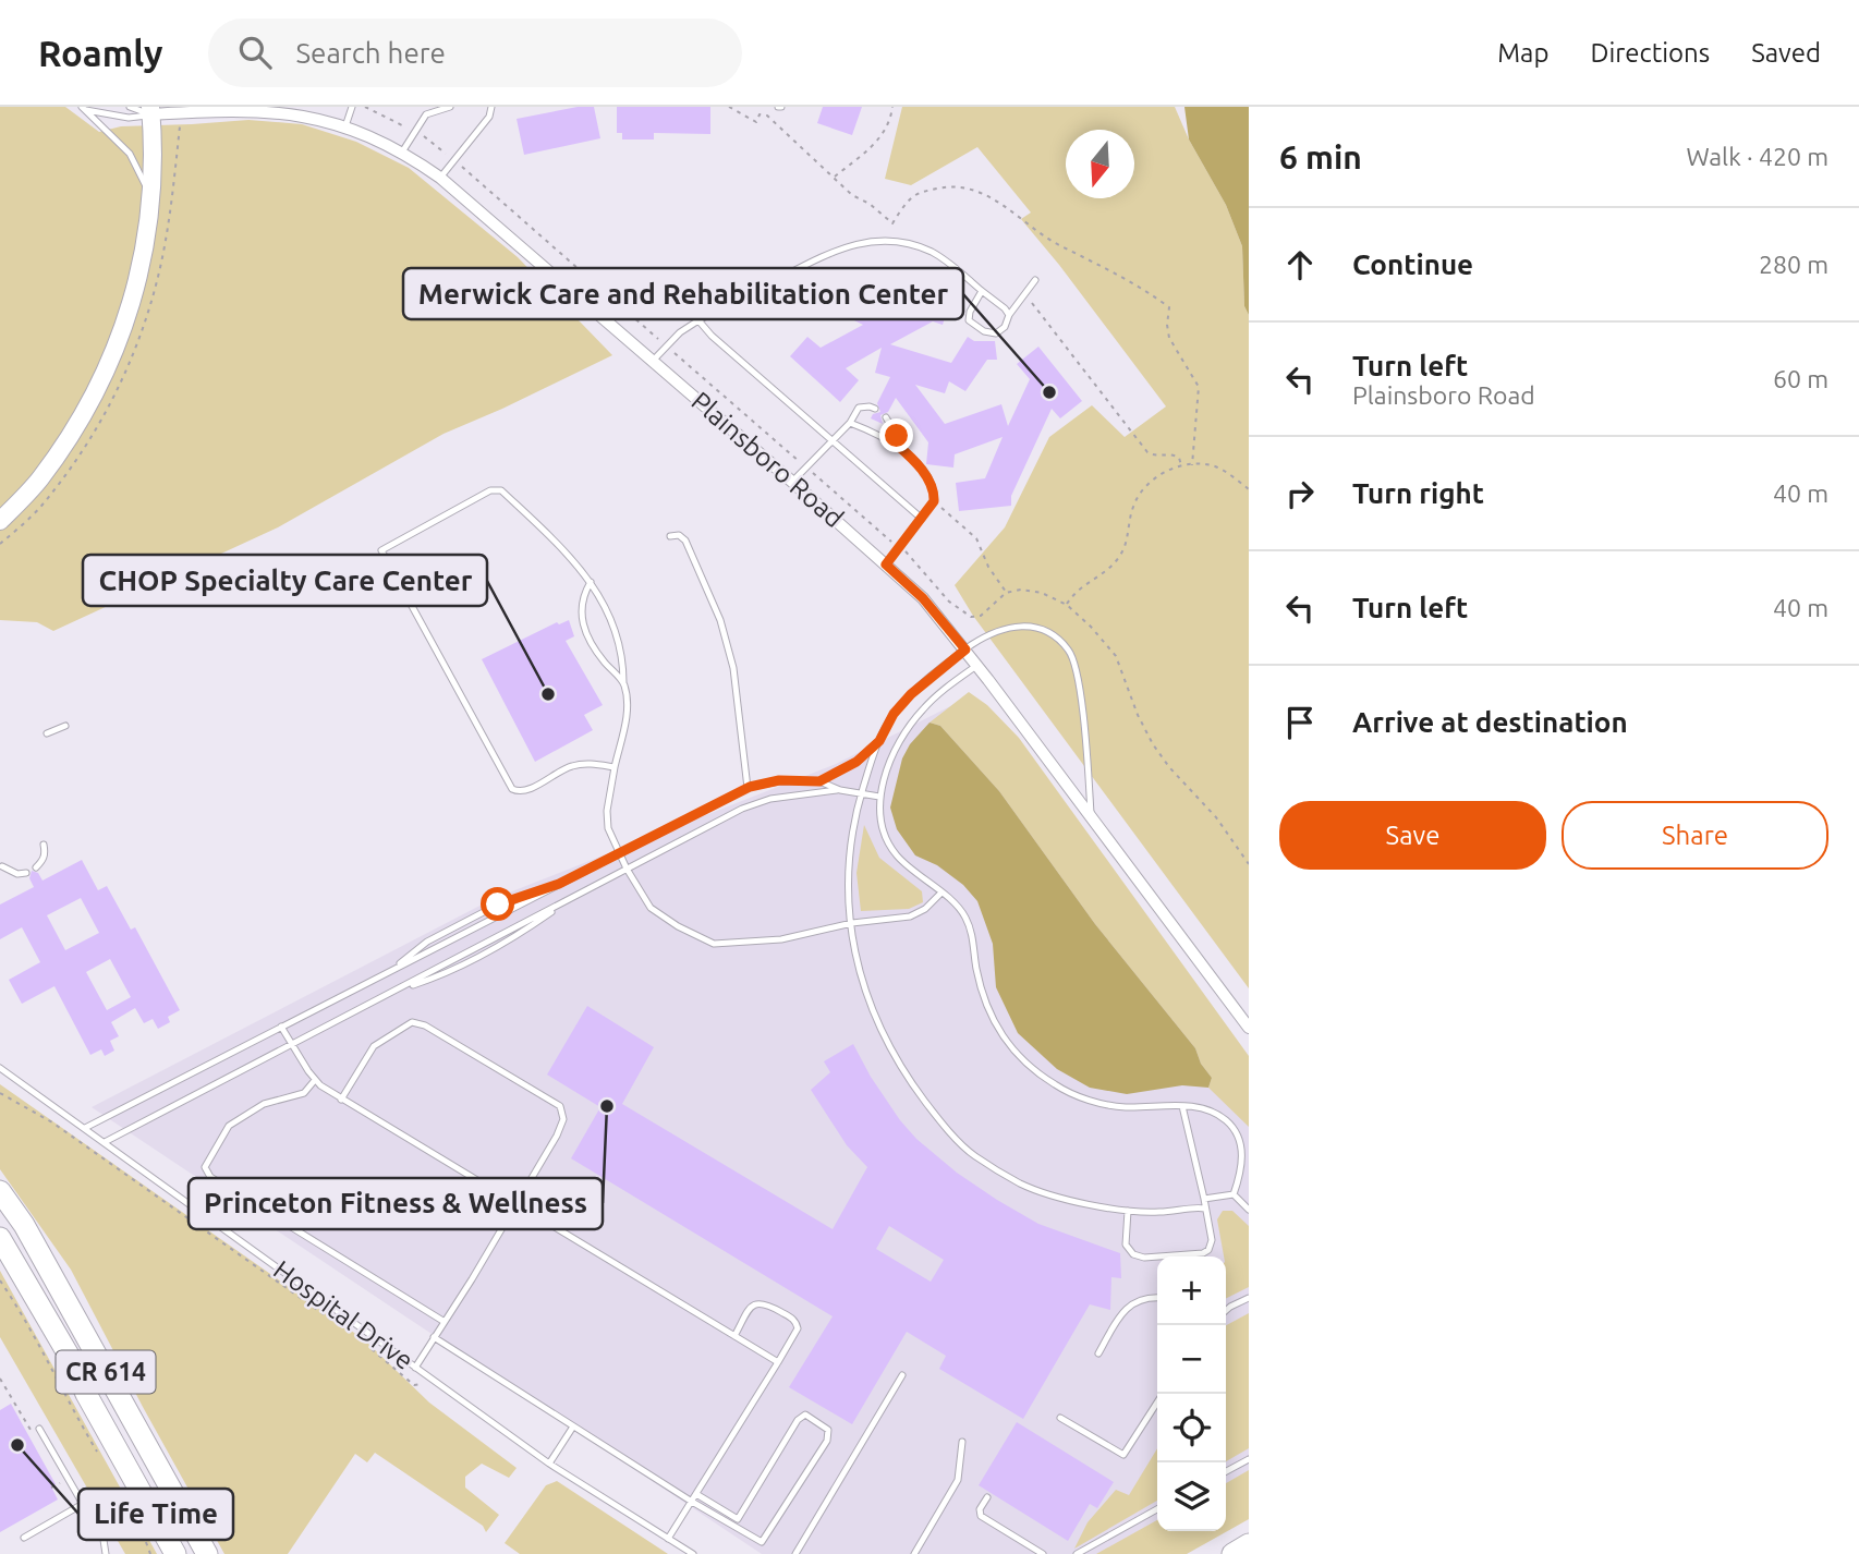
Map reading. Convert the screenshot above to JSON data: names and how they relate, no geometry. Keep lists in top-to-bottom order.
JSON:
{
  "streets": {
    "highway": ["CR 614"],
    "street": ["Plainsboro Road"],
    "lane": ["Hospital Drive"]
  },
  "places": [
    "Merwick Care and Rehabilitation Center",
    "CHOP Specialty Care Center",
    "Princeton Fitness & Wellness",
    "Life Time"
  ],
  "north": "bottom",
  "page": {
    "header": "Roamly",
    "search": "Search here",
    "nav": ["Map", "Directions", "Saved"],
    "heading": ["6 min", "Walk · 420 m"],
    "list": [
      ["Continue", "280 m"],
      ["Turn left", "Plainsboro Road", "60 m"],
      ["Turn right", "40 m"],
      ["Turn left", "40 m"],
      "Arrive at destination"
    ],
    "buttons": ["Save", "Share"],
    "map_buttons": ["+", "−"]
  }
}
